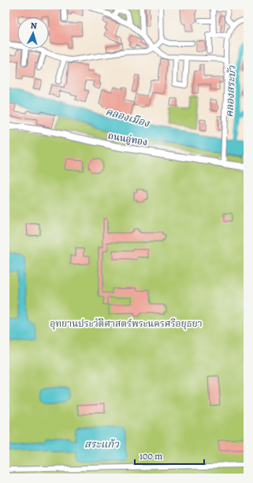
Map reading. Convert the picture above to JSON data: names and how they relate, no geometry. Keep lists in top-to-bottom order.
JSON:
{
  "streets": {
    "main road": ["ถนนอู่ทอง"]
  },
  "water": ["คลองสระบัว", "คลองเมือง", "สระแก้ว"],
  "parks": ["อุทยานประวัติศาสตร์พระนครศรีอยุธยา"],
  "scale_bar": "100 m",
  "north": "top"
}
